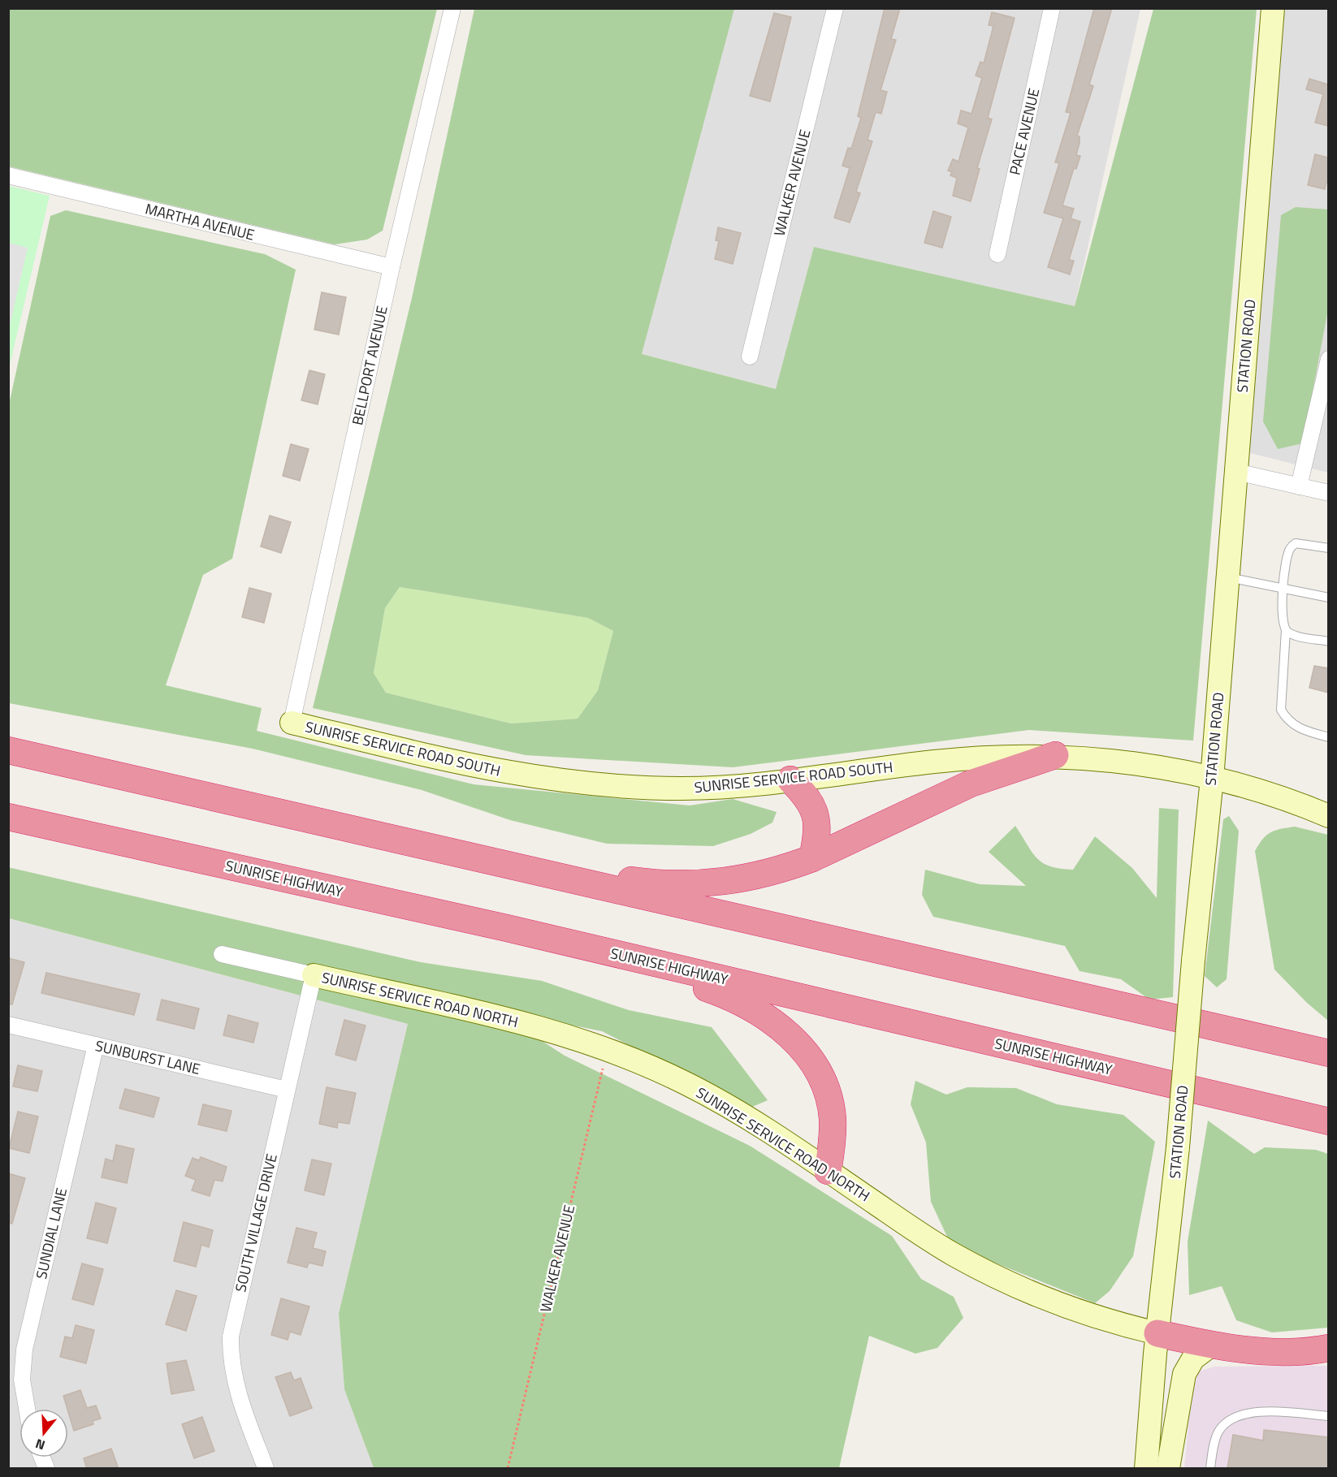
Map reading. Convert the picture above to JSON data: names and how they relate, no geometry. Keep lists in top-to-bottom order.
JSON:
{
  "streets": {
    "highway": ["SUNRISE HIGHWAY"],
    "street": [
      "PACE AVENUE",
      "WALKER AVENUE",
      "MARTHA AVENUE",
      "STATION ROAD",
      "BELLPORT AVENUE",
      "SUNRISE SERVICE ROAD SOUTH",
      "SUNRISE SERVICE ROAD NORTH",
      "SUNBURST LANE",
      "SOUTH VILLAGE DRIVE",
      "SUNDIAL LANE"
    ]
  },
  "crossings": [
    ["WALKER AVENUE", "SUNRISE SERVICE ROAD NORTH"],
    ["MARTHA AVENUE", "BELLPORT AVENUE"],
    ["STATION ROAD", "SUNRISE SERVICE ROAD SOUTH"],
    ["STATION ROAD", "SUNRISE SERVICE ROAD NORTH"],
    ["BELLPORT AVENUE", "SUNRISE SERVICE ROAD SOUTH"],
    ["SUNRISE SERVICE ROAD NORTH", "SOUTH VILLAGE DRIVE"],
    ["SUNBURST LANE", "SOUTH VILLAGE DRIVE"],
    ["SUNBURST LANE", "SUNDIAL LANE"]
  ],
  "north": "bottom"
}
